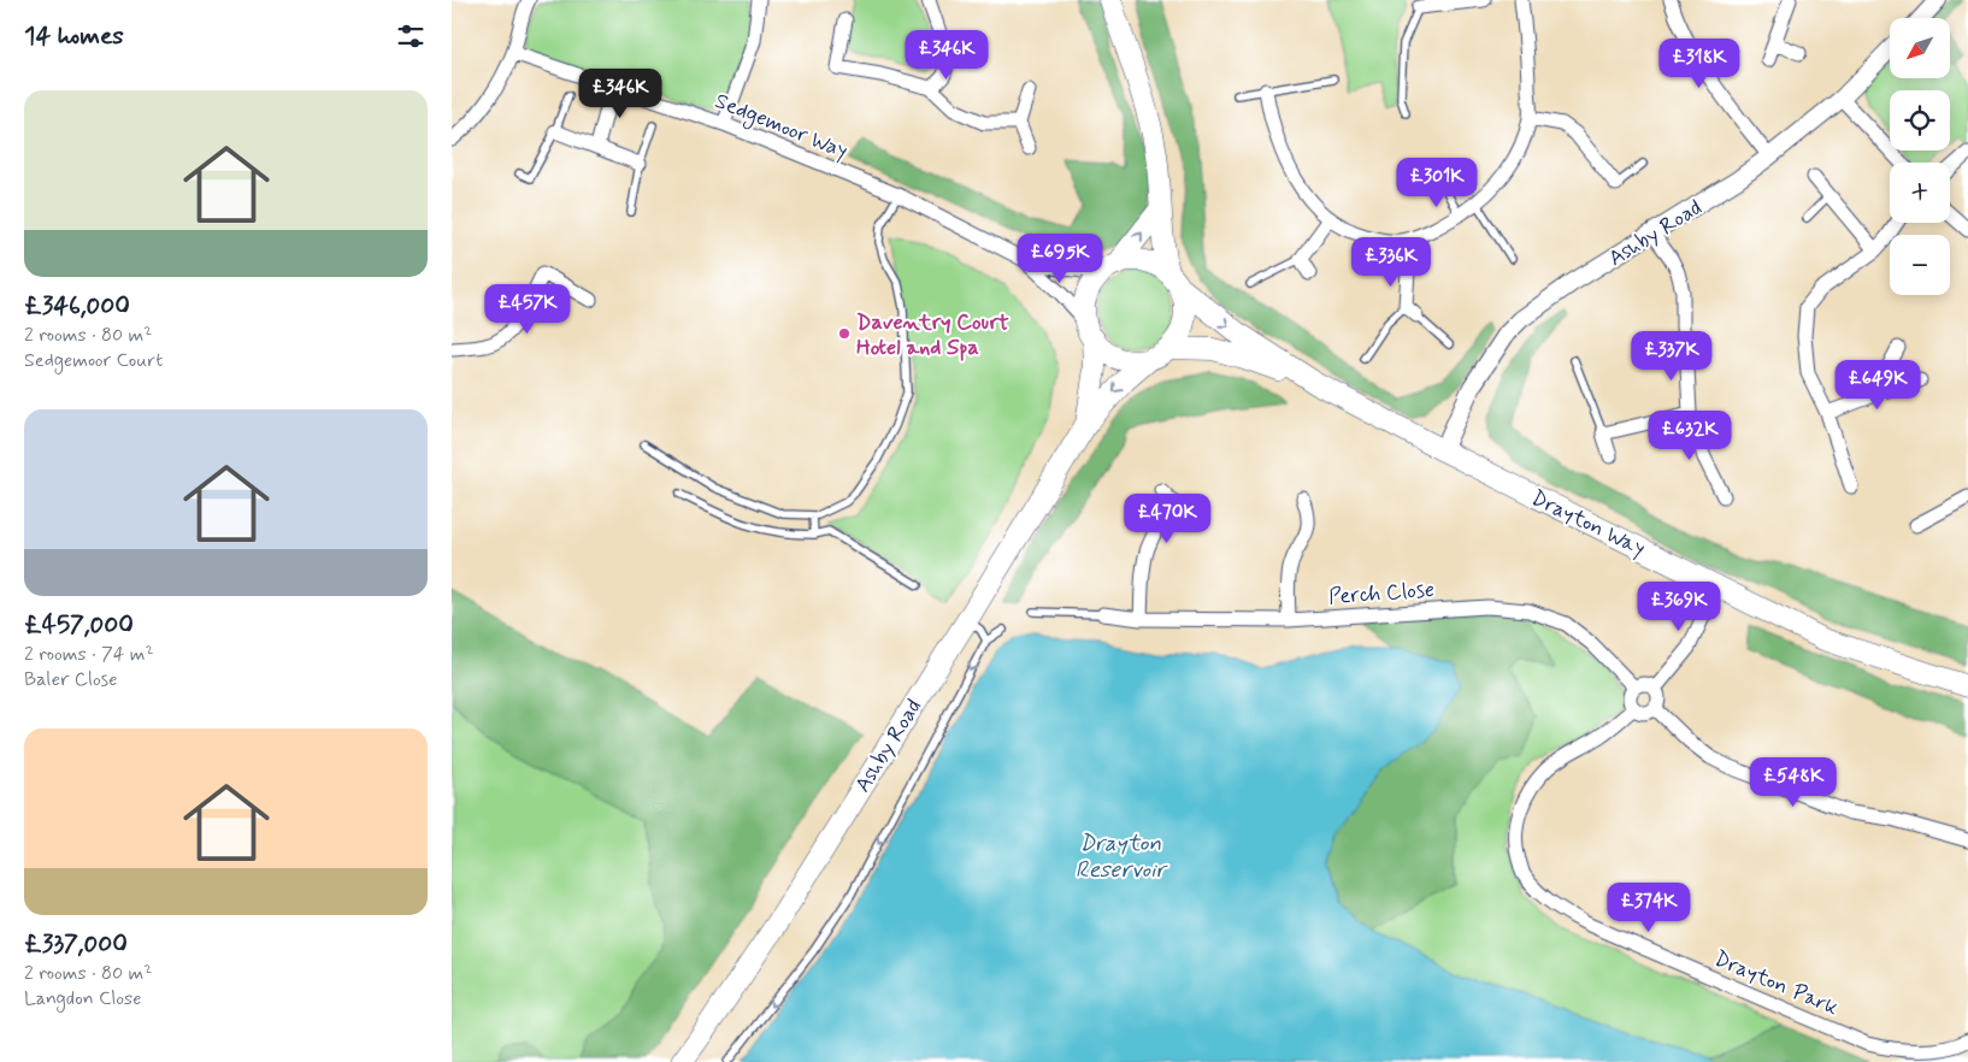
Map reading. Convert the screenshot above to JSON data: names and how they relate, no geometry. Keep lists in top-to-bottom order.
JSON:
{
  "streets": {
    "main road": ["Ashby Road", "Drayton Way"],
    "street": ["Sedgemoor Way", "Perch Close", "Drayton Park"]
  },
  "crossings": [
    ["Sedgemoor Way", "Ashby Road"],
    ["Sedgemoor Way", "Drayton Way"],
    ["Ashby Road", "Drayton Way"],
    ["Perch Close", "Drayton Park"]
  ],
  "water": ["Drayton Reservoir"],
  "places": ["Daventry Court Hotel and Spa"],
  "north": "bottom left",
  "page": {
    "heading": "14 homes",
    "map_buttons": ["+", "−"],
    "price": [
      "£346K",
      "£318K",
      "£346K",
      "£301K",
      "£695K",
      "£336K",
      "£457K",
      "£337K",
      "£649K",
      "£632K",
      "£470K",
      "£369K",
      "£548K",
      "£374K"
    ],
    "list": [
      {
        "name": "£346,000",
        "note": "2 rooms · 80 m² · Sedgemoor Court"
      },
      {
        "name": "£457,000",
        "note": "2 rooms · 74 m² · Baler Close"
      },
      {
        "name": "£337,000",
        "note": "2 rooms · 80 m² · Langdon Close"
      }
    ]
  }
}
